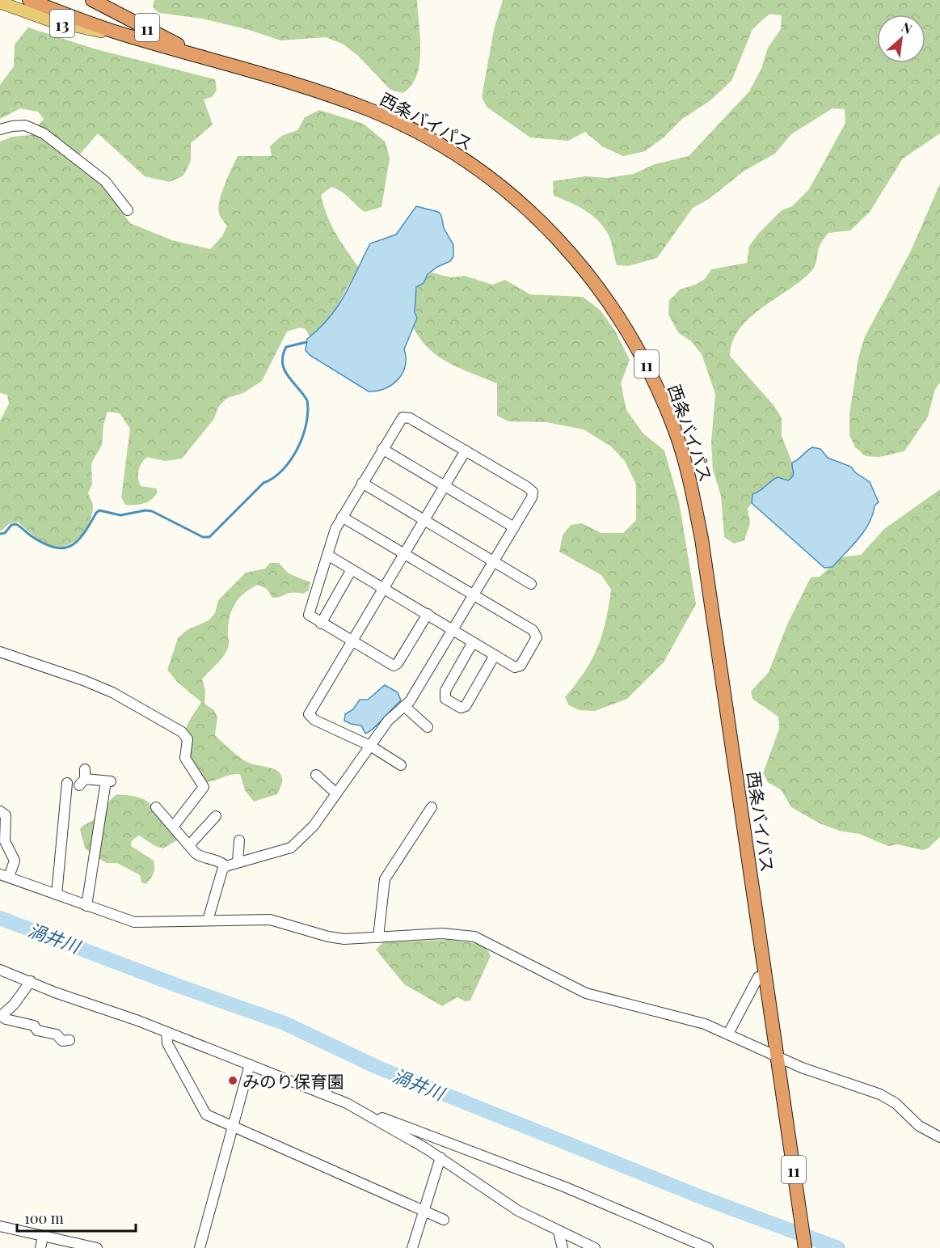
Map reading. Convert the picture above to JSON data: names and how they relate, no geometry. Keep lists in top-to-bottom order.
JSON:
{
  "streets": {
    "highway": ["11", "西条バイパス"],
    "main road": ["13"]
  },
  "crossings": [
    ["13", "西条バイパス"],
    ["11", "西条バイパス"]
  ],
  "water": ["渦井川"],
  "places": ["みのり保育園"],
  "scale_bar": "100 m",
  "north": "top right"
}
